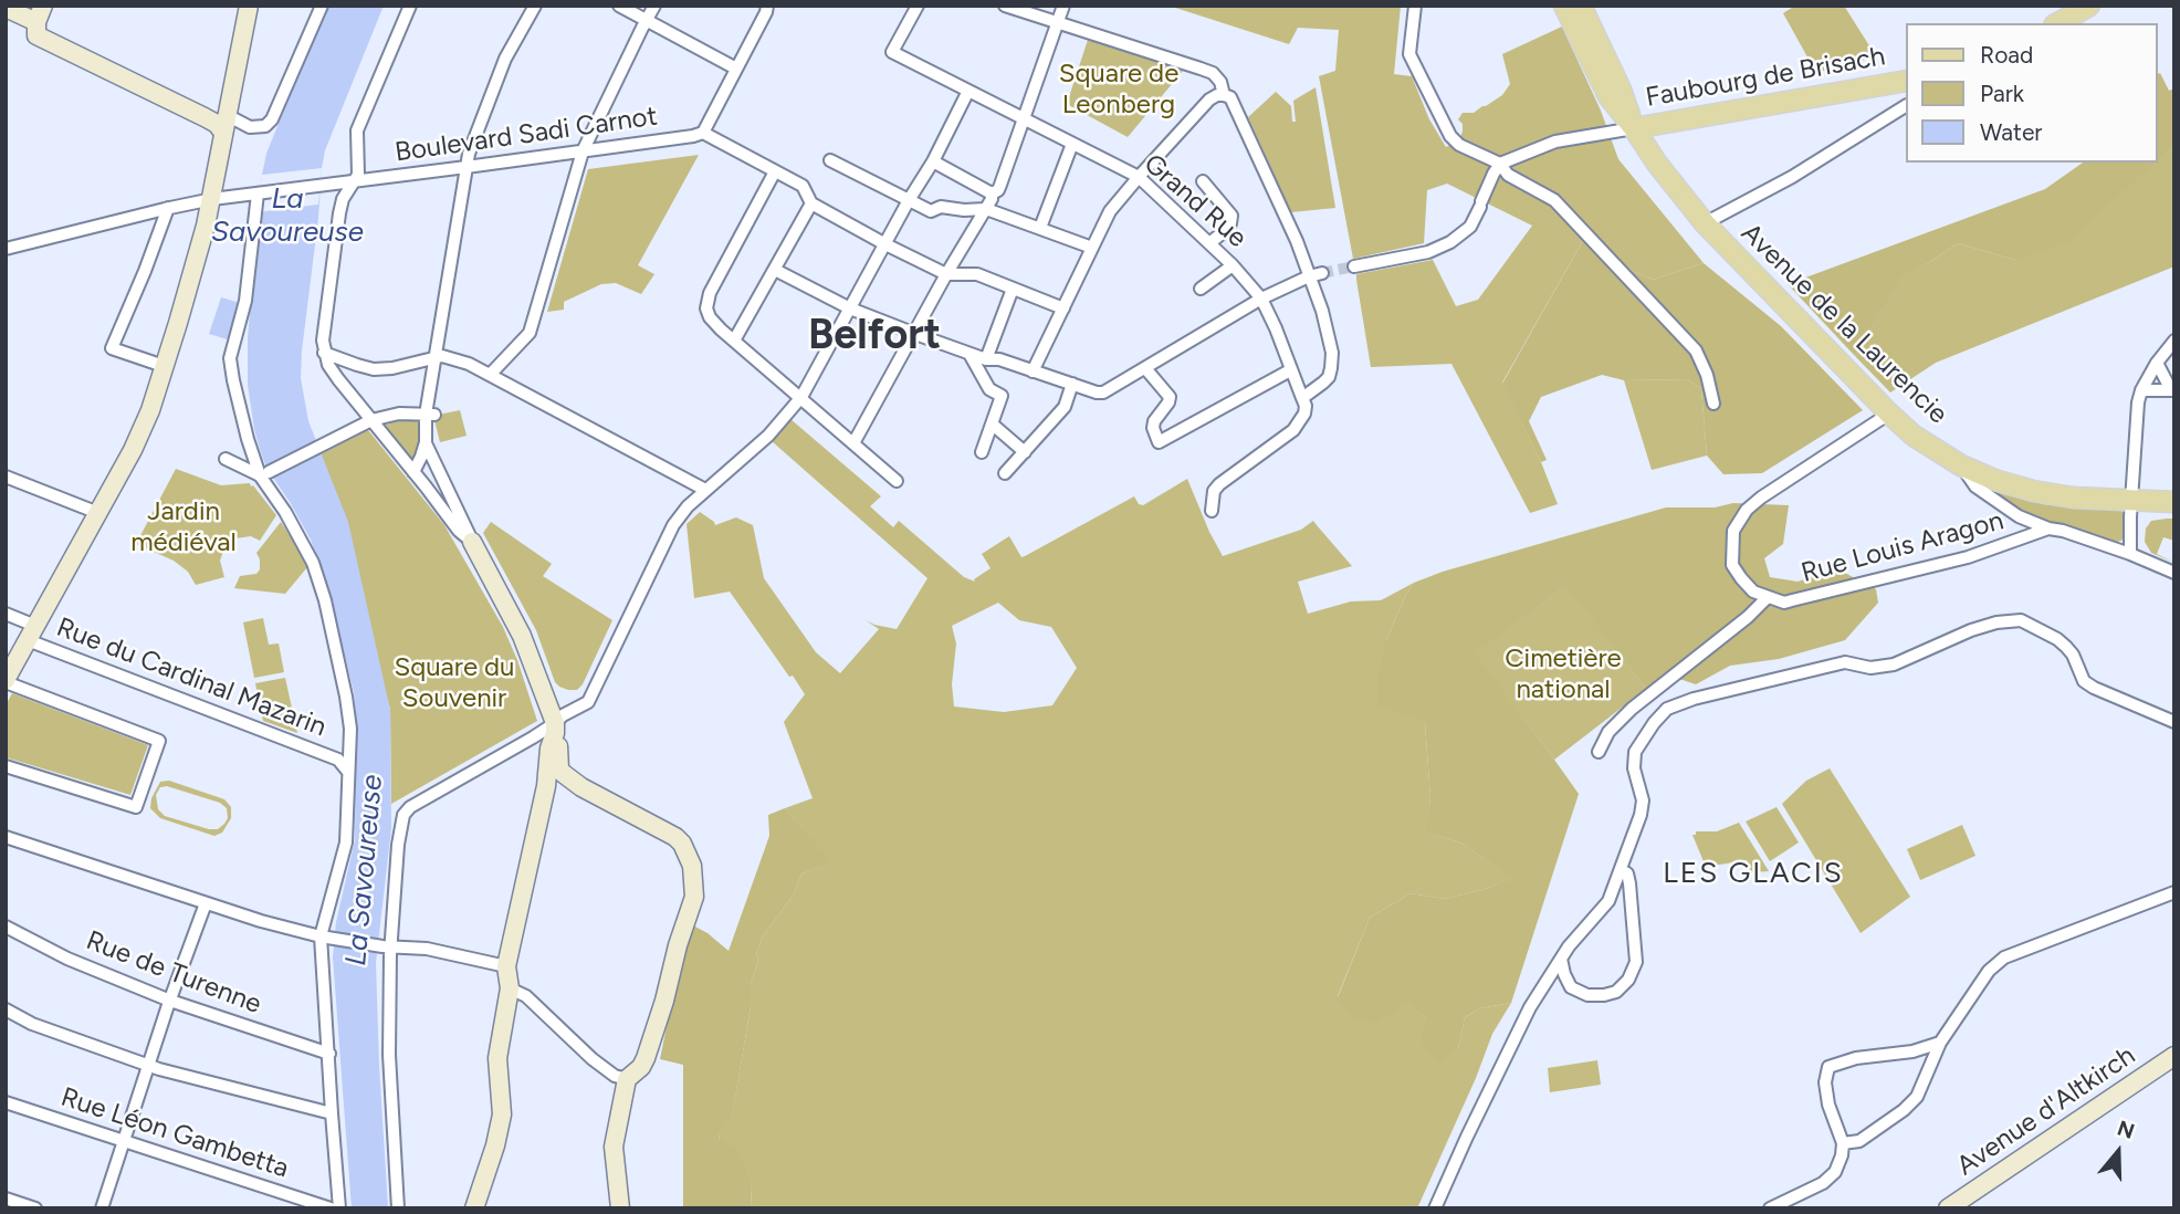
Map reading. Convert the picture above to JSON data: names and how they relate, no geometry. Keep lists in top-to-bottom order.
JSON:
{
  "streets": {
    "main road": ["Faubourg de Brisach", "Avenue de la Laurencie", "Avenue d'Altkirch"],
    "street": [
      "Boulevard Sadi Carnot",
      "Grand Rue",
      "Rue Louis Aragon",
      "Rue du Cardinal Mazarin",
      "Rue de Turenne",
      "Rue Léon Gambetta"
    ]
  },
  "crossings": [
    ["Faubourg de Brisach", "Avenue de la Laurencie"],
    ["Avenue de la Laurencie", "Rue Louis Aragon"]
  ],
  "districts": ["Belfort", "LES GLACIS"],
  "water": ["La Savoureuse"],
  "parks": [
    "Square de Leonberg",
    "Jardin médiéval",
    "Cimetière national",
    "Square du Souvenir"
  ],
  "legend": ["Road", "Park", "Water"],
  "north": "top"
}
